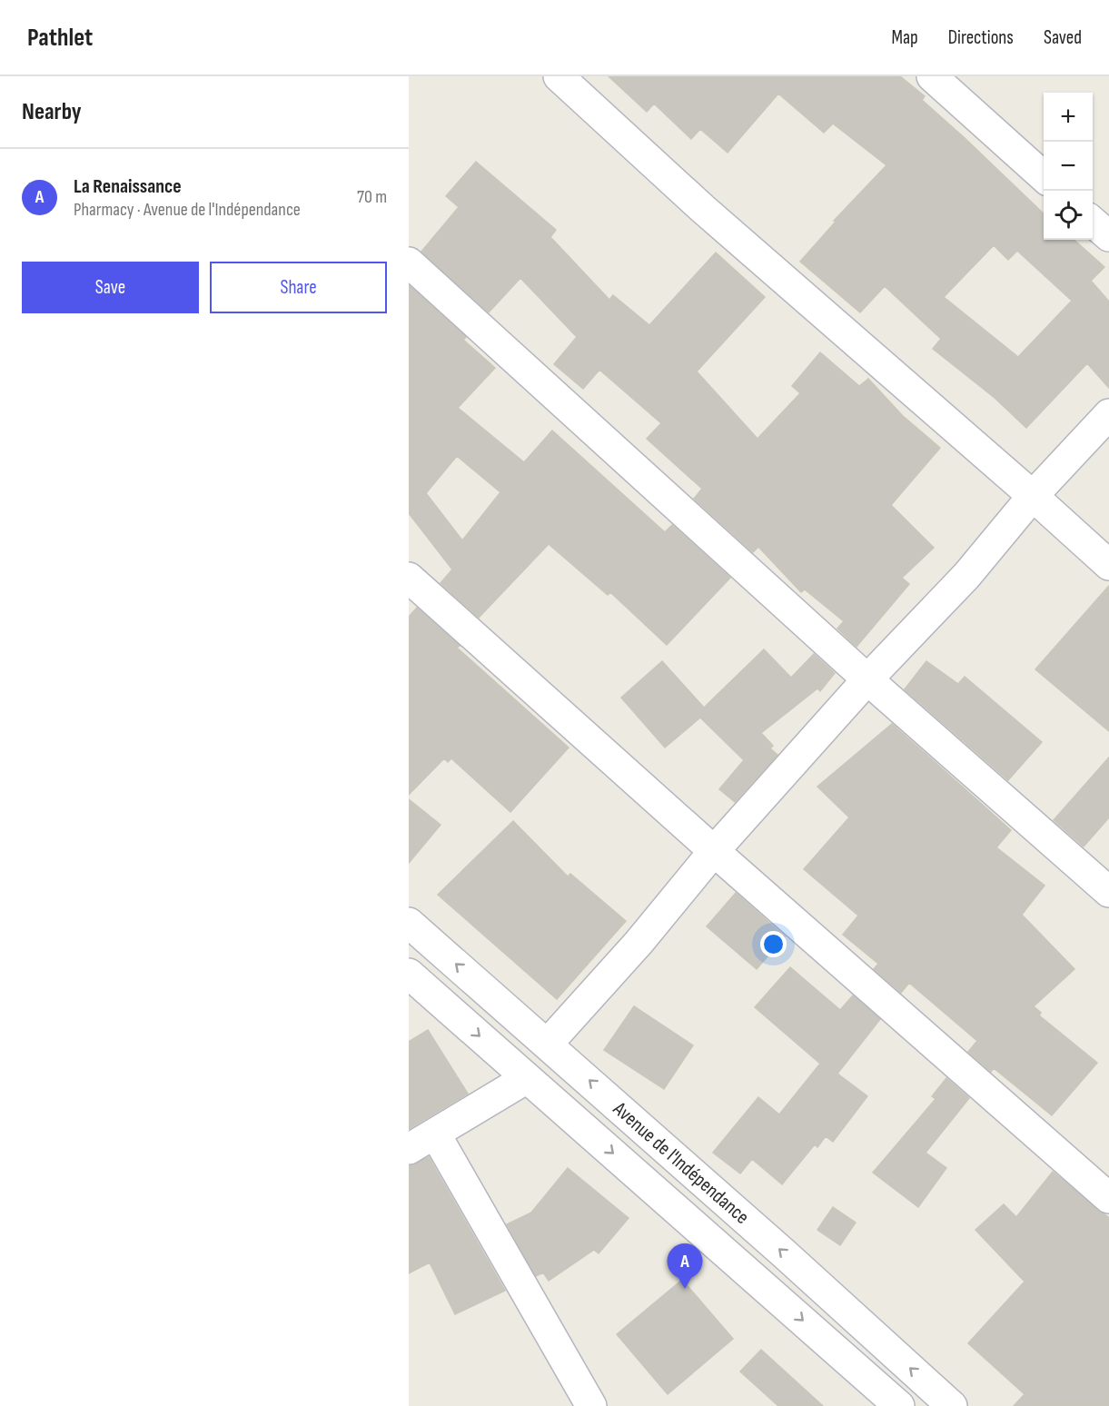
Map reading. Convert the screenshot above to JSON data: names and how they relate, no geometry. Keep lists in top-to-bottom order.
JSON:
{
  "streets": {
    "street": ["Avenue de l'Indépendance"]
  },
  "page": {
    "header": "Pathlet",
    "nav": ["Map", "Directions", "Saved"],
    "heading": "Nearby",
    "map_buttons": ["+", "−"],
    "list": [
      {
        "mark": "A",
        "name": "La Renaissance",
        "note": "Pharmacy · Avenue de l'Indépendance",
        "value": "70 m"
      }
    ],
    "buttons": ["Save", "Share"],
    "pins": "A"
  }
}
